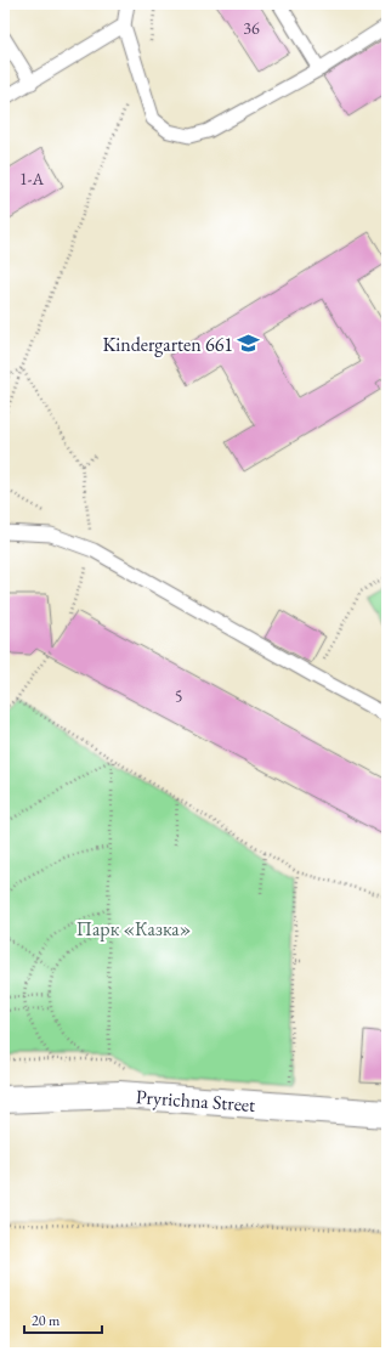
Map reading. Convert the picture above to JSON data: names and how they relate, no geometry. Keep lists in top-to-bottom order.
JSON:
{
  "streets": {
    "street": ["Pryrichna Street"]
  },
  "parks": ["Парк «Казка»"],
  "places": {
    "school or university": ["Kindergarten 661"]
  },
  "house_numbers": ["36", "1-А", "5"],
  "scale_bar": "20 m"
}
